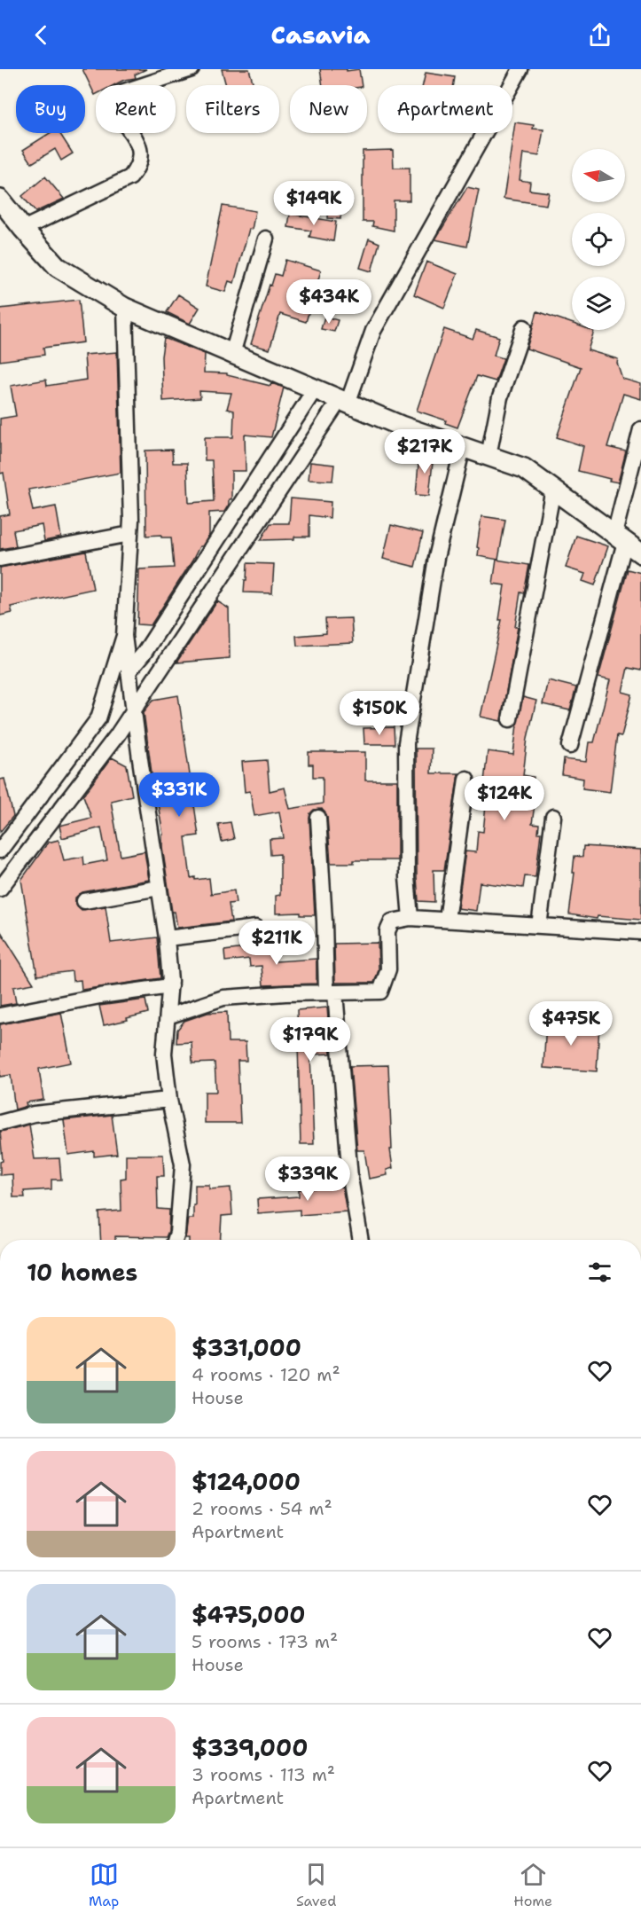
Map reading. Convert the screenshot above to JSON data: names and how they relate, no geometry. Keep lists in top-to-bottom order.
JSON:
{
  "north": "left",
  "page": {
    "header": "Casavia",
    "chip": [
      "Buy",
      "Rent",
      "Filters",
      "New",
      "Apartment"
    ],
    "price": [
      "$149K",
      "$434K",
      "$217K",
      "$150K",
      "$331K",
      "$124K",
      "$211K",
      "$475K",
      "$179K",
      "$339K"
    ],
    "heading": "10 homes",
    "list": [
      {
        "name": "$331,000",
        "note": "4 rooms · 120 m² · House"
      },
      {
        "name": "$124,000",
        "note": "2 rooms · 54 m² · Apartment"
      },
      {
        "name": "$475,000",
        "note": "5 rooms · 173 m² · House"
      },
      {
        "name": "$339,000",
        "note": "3 rooms · 113 m² · Apartment"
      }
    ],
    "tabs": ["Map", "Saved", "Home"]
  }
}
